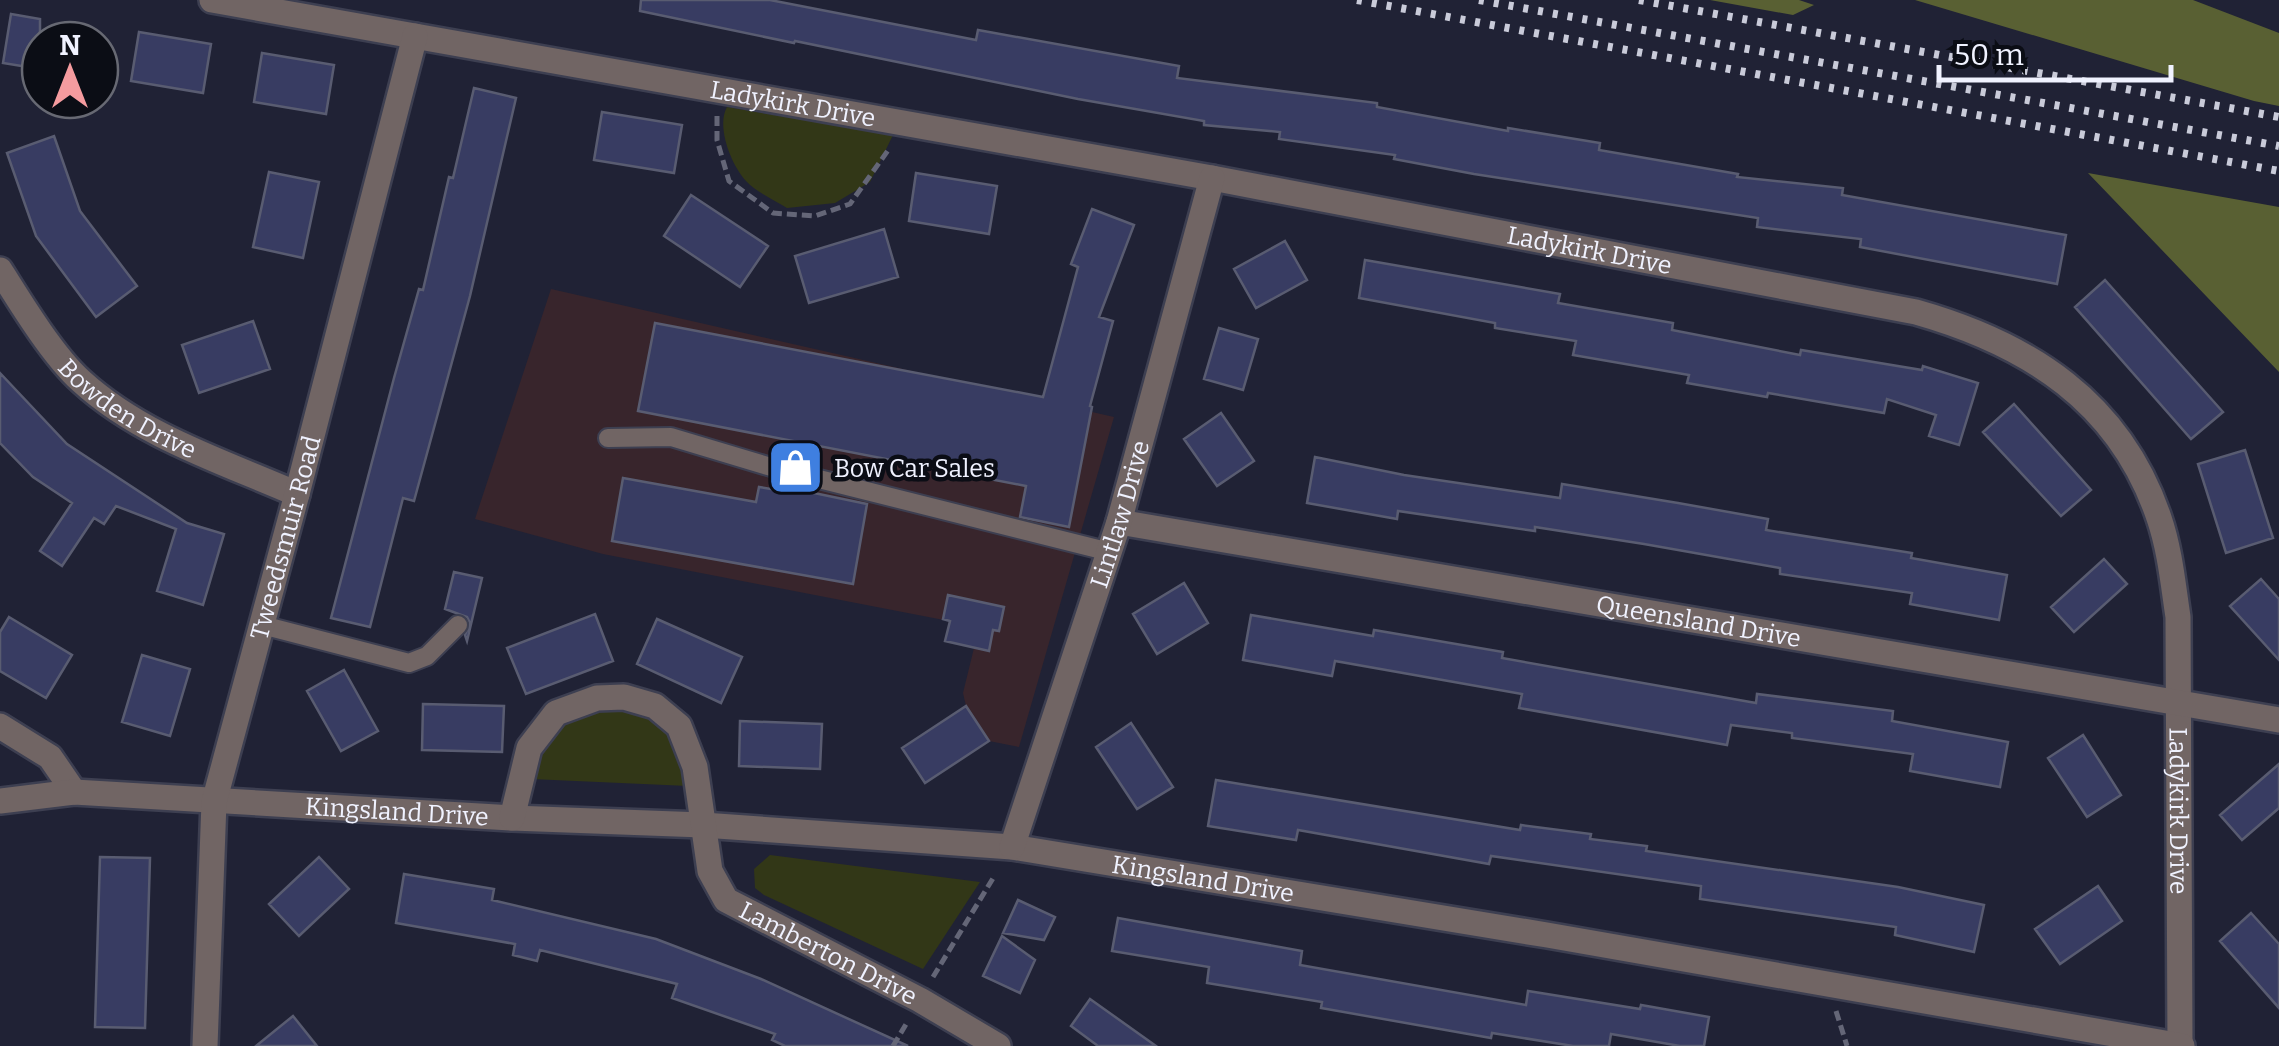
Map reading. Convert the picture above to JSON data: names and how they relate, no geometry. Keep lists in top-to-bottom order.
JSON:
{
  "streets": {
    "street": [
      "Ladykirk Drive",
      "Bowden Drive",
      "Lintlaw Drive",
      "Tweedsmuir Road",
      "Queensland Drive",
      "Kingsland Drive",
      "Lamberton Drive"
    ]
  },
  "crossings": [
    ["Ladykirk Drive", "Lintlaw Drive"],
    ["Ladykirk Drive", "Tweedsmuir Road"],
    ["Ladykirk Drive", "Queensland Drive"],
    ["Ladykirk Drive", "Kingsland Drive"],
    ["Bowden Drive", "Tweedsmuir Road"],
    ["Lintlaw Drive", "Queensland Drive"],
    ["Lintlaw Drive", "Kingsland Drive"],
    ["Tweedsmuir Road", "Kingsland Drive"],
    ["Kingsland Drive", "Lamberton Drive"]
  ],
  "places": {
    "shop": ["Bow Car Sales"]
  },
  "scale_bar": "50 m",
  "north": "top"
}
